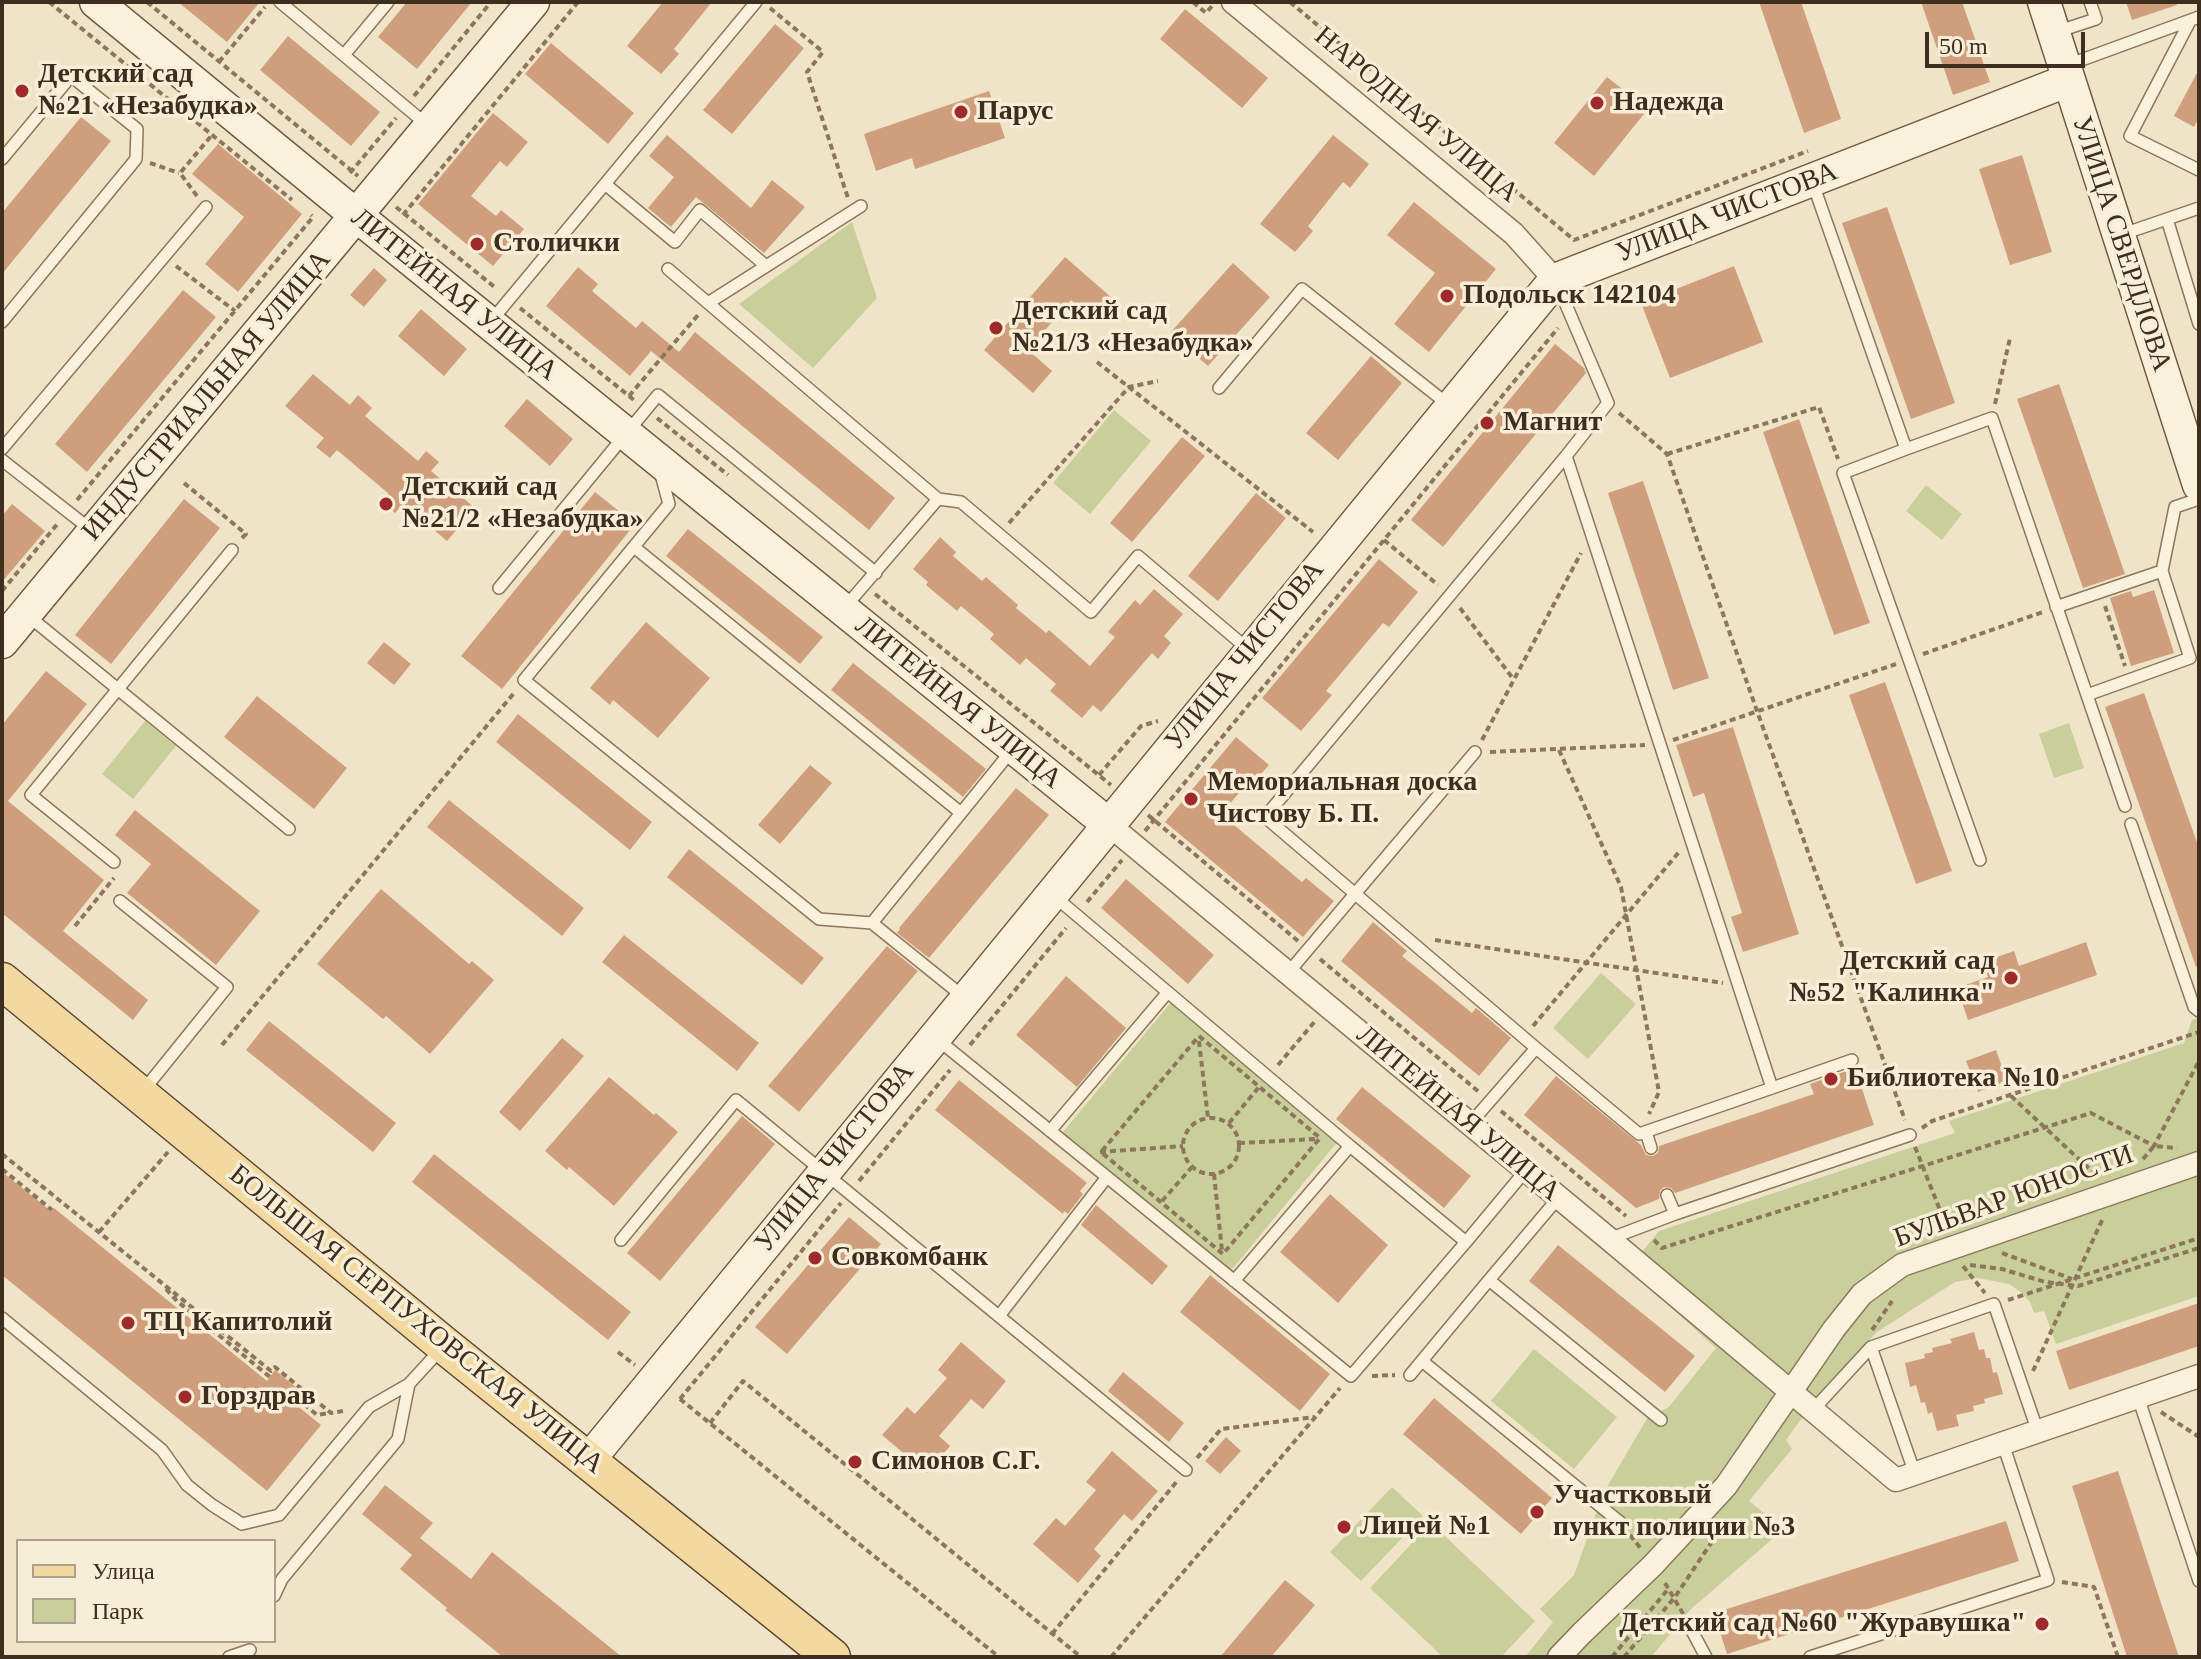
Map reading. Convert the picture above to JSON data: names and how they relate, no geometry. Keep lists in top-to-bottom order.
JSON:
{
  "streets": {
    "main road": ["БОЛЬШАЯ СЕРПУХОВСКАЯ УЛИЦА"],
    "street": [
      "НАРОДНАЯ УЛИЦА",
      "УЛИЦА ЧИСТОВА",
      "УЛИЦА СВЕРДЛОВА",
      "ЛИТЕЙНАЯ УЛИЦА",
      "ИНДУСТРИАЛЬНАЯ УЛИЦА",
      "БУЛЬВАР ЮНОСТИ"
    ]
  },
  "crossings": [
    ["НАРОДНАЯ УЛИЦА", "УЛИЦА ЧИСТОВА"],
    ["УЛИЦА ЧИСТОВА", "УЛИЦА СВЕРДЛОВА"],
    ["УЛИЦА ЧИСТОВА", "ЛИТЕЙНАЯ УЛИЦА"],
    ["УЛИЦА ЧИСТОВА", "БОЛЬШАЯ СЕРПУХОВСКАЯ УЛИЦА"],
    ["ЛИТЕЙНАЯ УЛИЦА", "ИНДУСТРИАЛЬНАЯ УЛИЦА"],
    ["ЛИТЕЙНАЯ УЛИЦА", "БУЛЬВАР ЮНОСТИ"]
  ],
  "places": [
    "Детский сад №21 «Незабудка»",
    "Надежда",
    "Парус",
    "Столички",
    "Подольск 142104",
    "Детский сад №21/3 «Незабудка»",
    "Магнит",
    "Детский сад №21/2 «Незабудка»",
    "Мемориальная доска Чистову Б. П.",
    "Детский сад №52 \"Калинка\"",
    "Библиотека №10",
    "Совкомбанк",
    "ТЦ Капитолий",
    "Горздрав",
    "Симонов С.Г.",
    "Участковый пункт полиции №3",
    "Лицей №1",
    "Детский сад №60 \"Журавушка\""
  ],
  "legend": ["Улица", "Парк"],
  "scale_bar": "50 m"
}
